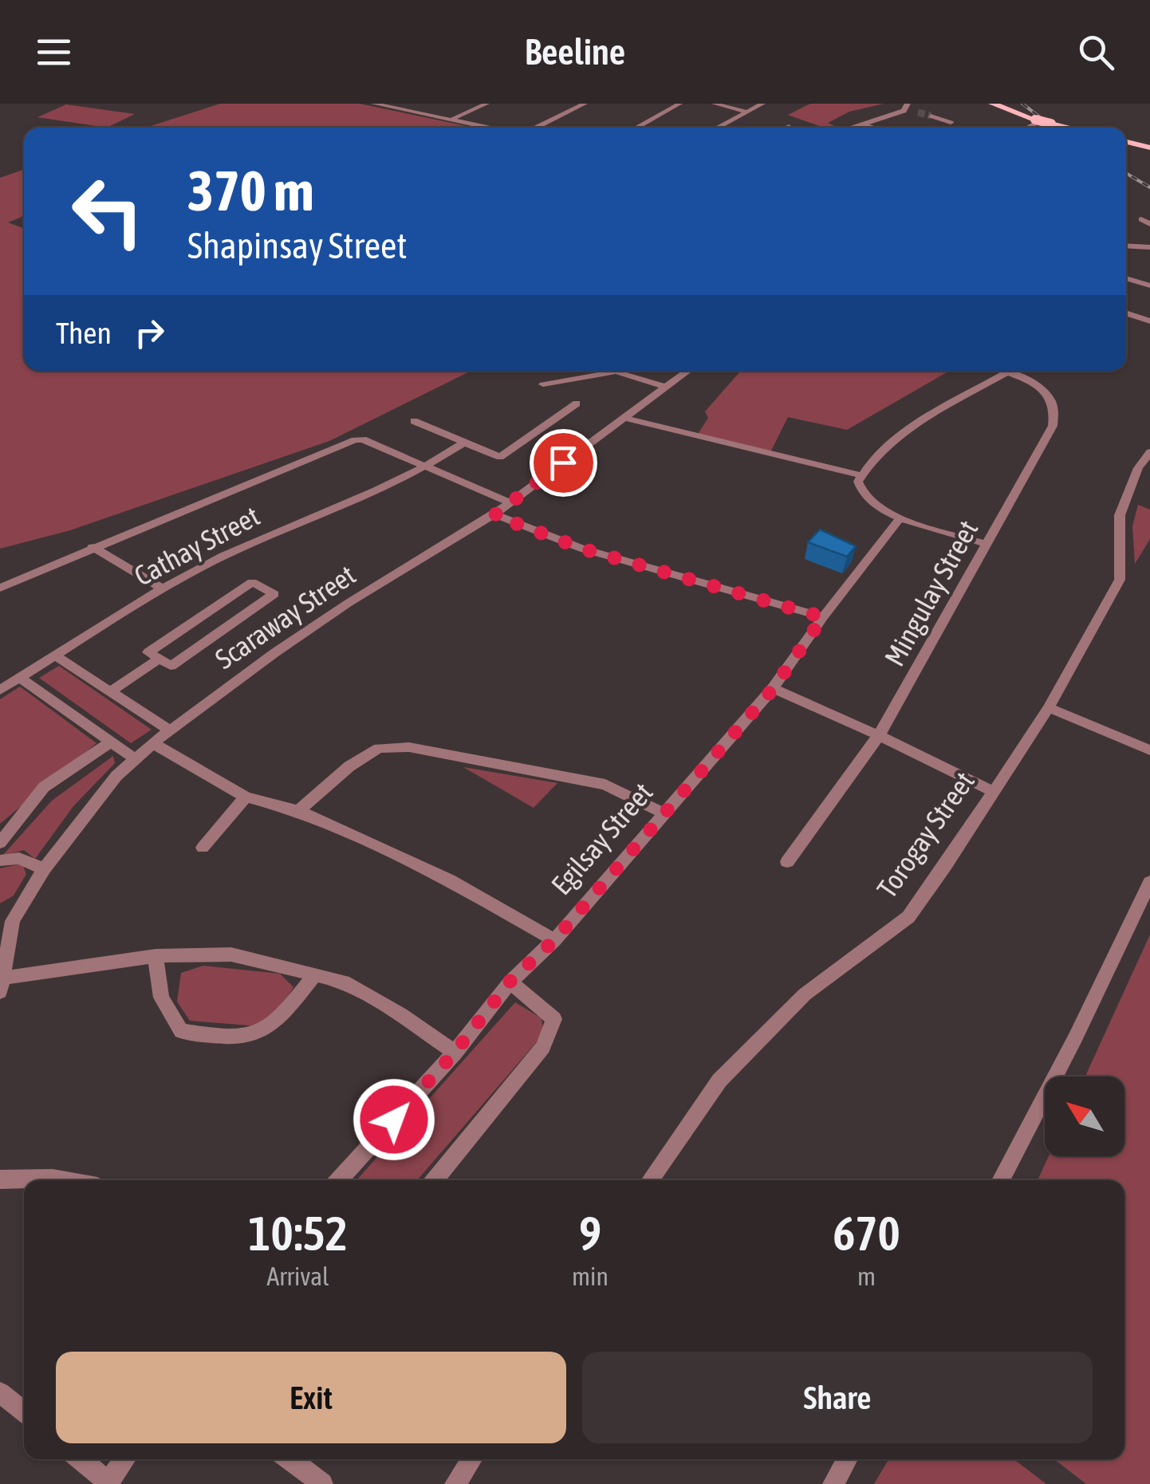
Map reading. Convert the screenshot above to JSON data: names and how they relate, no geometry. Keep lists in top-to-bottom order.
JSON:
{
  "streets": {
    "street": [
      "Cathay Street",
      "Mingulay Street",
      "Scaraway Street",
      "Torogay Street",
      "Egilsay Street"
    ]
  },
  "north": "top left",
  "page": {
    "header": "Beeline",
    "turn": ["370 m", "Shapinsay Street"],
    "then": "Then",
    "eta": [
      "10:52",
      "Arrival",
      "9",
      "min",
      "670",
      "m"
    ],
    "buttons": ["Exit", "Share"]
  }
}
